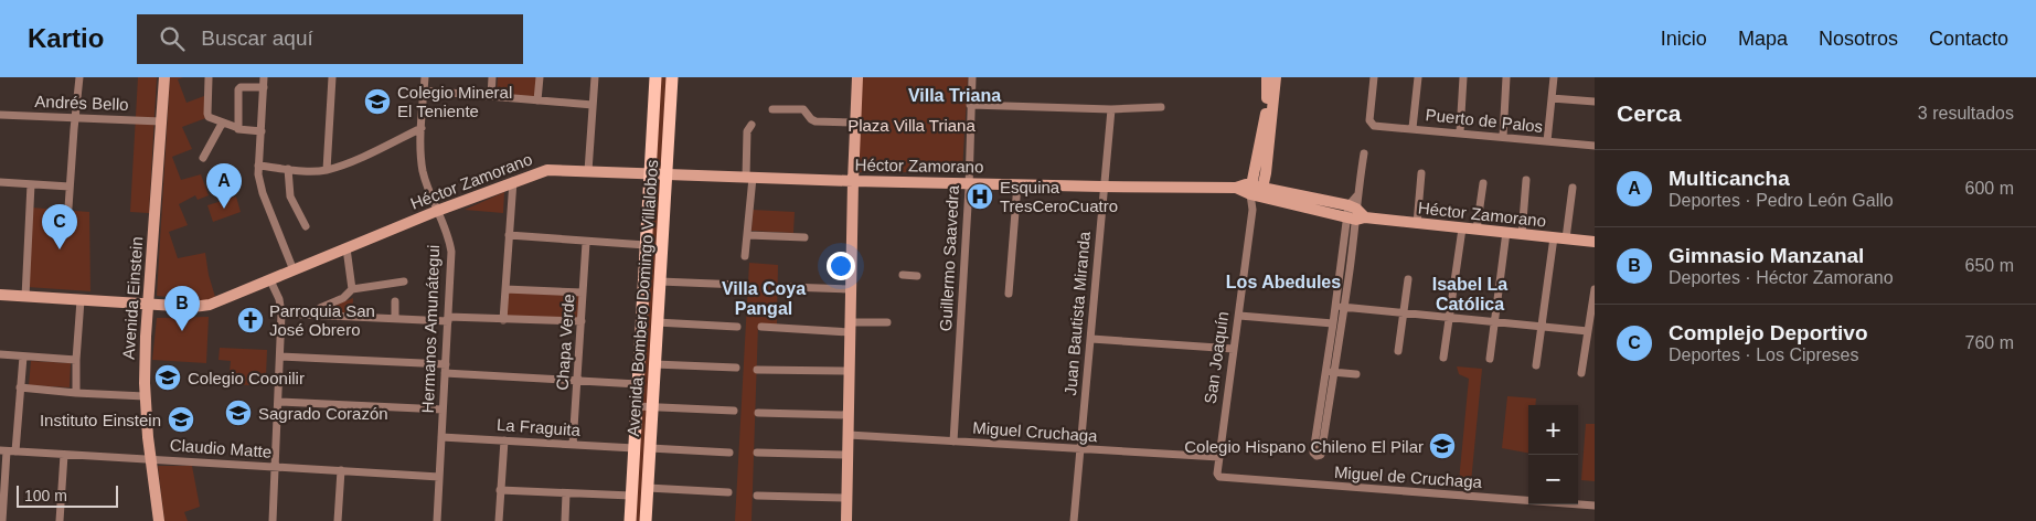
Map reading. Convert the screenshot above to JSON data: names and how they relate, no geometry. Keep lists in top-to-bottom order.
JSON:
{
  "streets": {
    "main road": ["Avenida Bombero Domingo Villalobos"],
    "street": [
      "Andrés Bello",
      "Puerto de Palos",
      "Héctor Zamorano",
      "Guillermo Saavedra",
      "Avenida Einstein",
      "Juan Bautista Miranda",
      "Hermanos Amunátegui",
      "Chapa Verde",
      "San Joaquín",
      "La Fraguita",
      "Miguel Cruchaga",
      "Claudio Matte",
      "Miguel de Cruchaga"
    ]
  },
  "crossings": [
    ["Andrés Bello", "Avenida Einstein"],
    ["Héctor Zamorano", "Guillermo Saavedra"],
    ["Héctor Zamorano", "Avenida Einstein"],
    ["Héctor Zamorano", "Avenida Bombero Domingo Villalobos"],
    ["Héctor Zamorano", "Juan Bautista Miranda"],
    ["Héctor Zamorano", "Hermanos Amunátegui"],
    ["Héctor Zamorano", "San Joaquín"],
    ["Guillermo Saavedra", "Miguel Cruchaga"],
    ["Avenida Einstein", "Claudio Matte"],
    ["Avenida Bombero Domingo Villalobos", "La Fraguita"],
    ["Juan Bautista Miranda", "Miguel Cruchaga"],
    ["Hermanos Amunátegui", "La Fraguita"],
    ["Hermanos Amunátegui", "Claudio Matte"],
    ["Chapa Verde", "La Fraguita"],
    ["San Joaquín", "Miguel Cruchaga"],
    ["San Joaquín", "Miguel de Cruchaga"]
  ],
  "districts": [
    "Villa Triana",
    "Los Abedules",
    "Isabel La Católica",
    "Villa Coya Pangal"
  ],
  "parks": ["Plaza Villa Triana"],
  "places": {
    "school or university": [
      "Colegio Mineral El Teniente",
      "Colegio Coonilir",
      "Sagrado Corazón",
      "Instituto Einstein",
      "Colegio Hispano Chileno El Pilar"
    ],
    "hospital": ["Esquina TresCeroCuatro"],
    "church": ["Parroquia San José Obrero"]
  },
  "scale_bar": "100 m",
  "page": {
    "header": "Kartio",
    "search": "Buscar aquí",
    "nav": [
      "Inicio",
      "Mapa",
      "Nosotros",
      "Contacto"
    ],
    "heading": ["Cerca", "3 resultados"],
    "list": [
      {
        "mark": "A",
        "name": "Multicancha",
        "note": "Deportes · Pedro León Gallo",
        "value": "600 m"
      },
      {
        "mark": "B",
        "name": "Gimnasio Manzanal",
        "note": "Deportes · Héctor Zamorano",
        "value": "650 m"
      },
      {
        "mark": "C",
        "name": "Complejo Deportivo",
        "note": "Deportes · Los Cipreses",
        "value": "760 m"
      }
    ],
    "pins": ["A", "C", "B"],
    "map_buttons": ["+", "−"],
    "scale": "100 m"
  }
}
